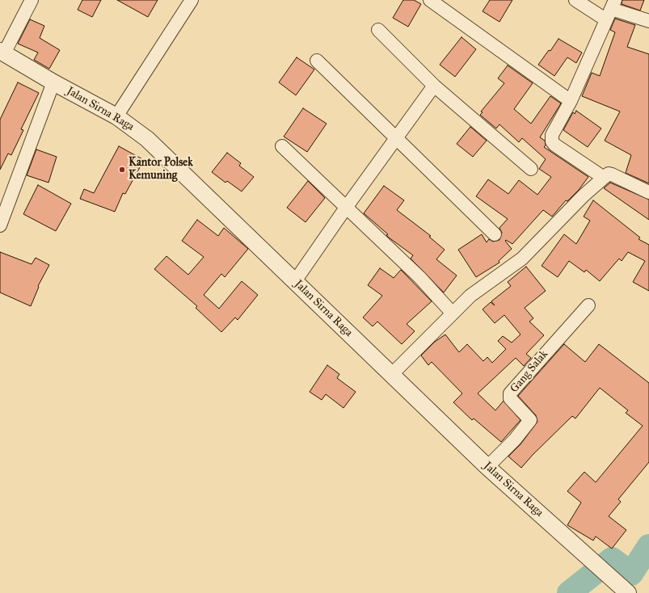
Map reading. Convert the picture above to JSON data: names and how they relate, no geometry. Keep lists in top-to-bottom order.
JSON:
{
  "streets": {
    "street": ["Jalan Sirna Raga", "Gang Salak"]
  },
  "crossings": [
    ["Jalan Sirna Raga", "Gang Salak"]
  ],
  "places": ["Kantor Polsek Kemuning"]
}
